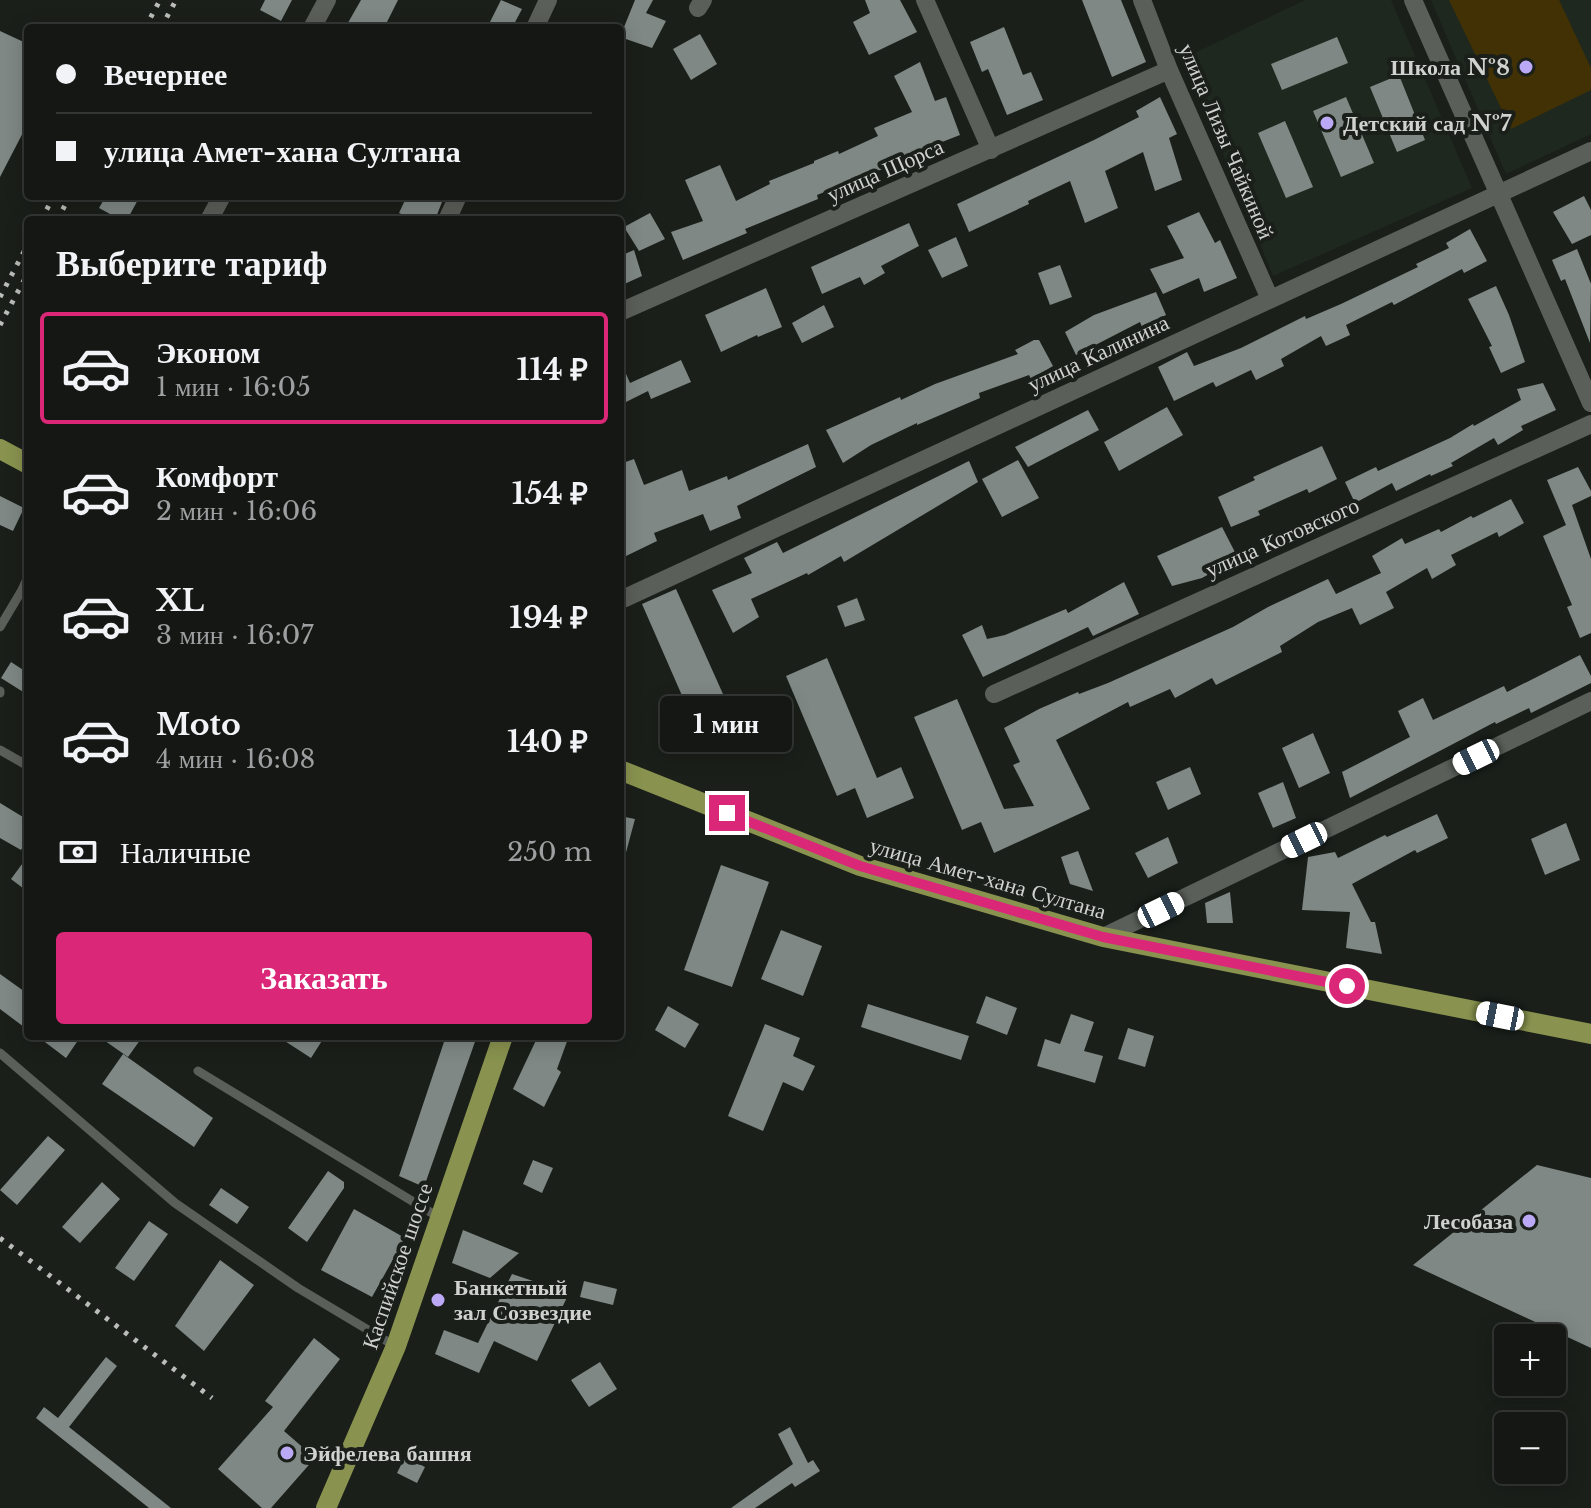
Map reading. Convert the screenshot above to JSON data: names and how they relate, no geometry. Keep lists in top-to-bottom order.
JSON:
{
  "streets": {
    "main road": ["улица Амет-хана Султана", "Каспийское шоссе"],
    "street": [
      "улица Лизы Чайкиной",
      "улица Щорса",
      "улица Калинина",
      "улица Котовского"
    ]
  },
  "crossings": [
    ["улица Лизы Чайкиной", "улица Щорса"],
    ["улица Лизы Чайкиной", "улица Калинина"]
  ],
  "places": [
    "Школа №8",
    "Детский сад №7",
    "Лесобаза",
    "Банкетный зал Созвездие",
    "Эйфелева башня"
  ],
  "page": {
    "banner": ["Вечернее", "улица Амет-хана Султана"],
    "heading": "Выберите тариф",
    "list": [
      {
        "name": "Эконом",
        "note": "1 мин · 16:05",
        "value": "114 ₽"
      },
      {
        "name": "Комфорт",
        "note": "2 мин · 16:06",
        "value": "154 ₽"
      },
      {
        "name": "XL",
        "note": "3 мин · 16:07",
        "value": "194 ₽"
      },
      {
        "name": "Moto",
        "note": "4 мин · 16:08",
        "value": "140 ₽"
      }
    ],
    "bubble": "1 мин",
    "pay": ["Наличные", "250 m"],
    "buttons": "Заказать",
    "map_buttons": ["+", "−"]
  }
}
